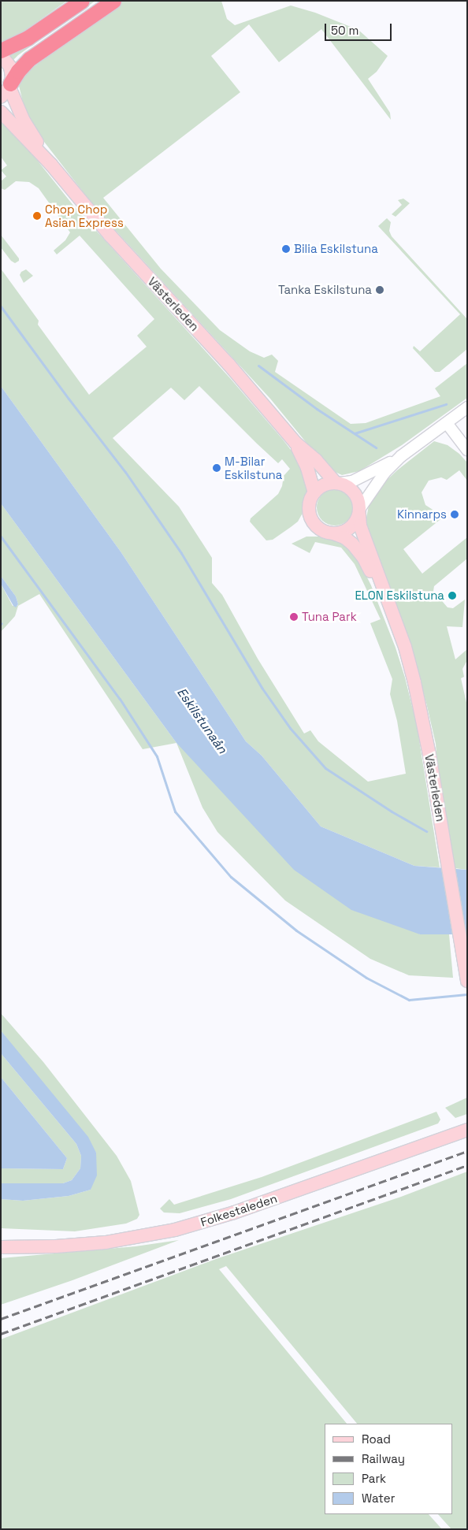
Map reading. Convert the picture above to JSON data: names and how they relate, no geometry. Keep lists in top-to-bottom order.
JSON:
{
  "streets": {
    "main road": ["Västerleden", "Folkestaleden"]
  },
  "water": ["Eskilstunaån"],
  "places": [
    "Chop Chop Asian Express",
    "Bilia Eskilstuna",
    "Tanka Eskilstuna",
    "M-Bilar Eskilstuna",
    "Kinnarps",
    "ELON Eskilstuna",
    "Tuna Park"
  ],
  "legend": [
    "Road",
    "Railway",
    "Park",
    "Water"
  ],
  "scale_bar": "50 m"
}
